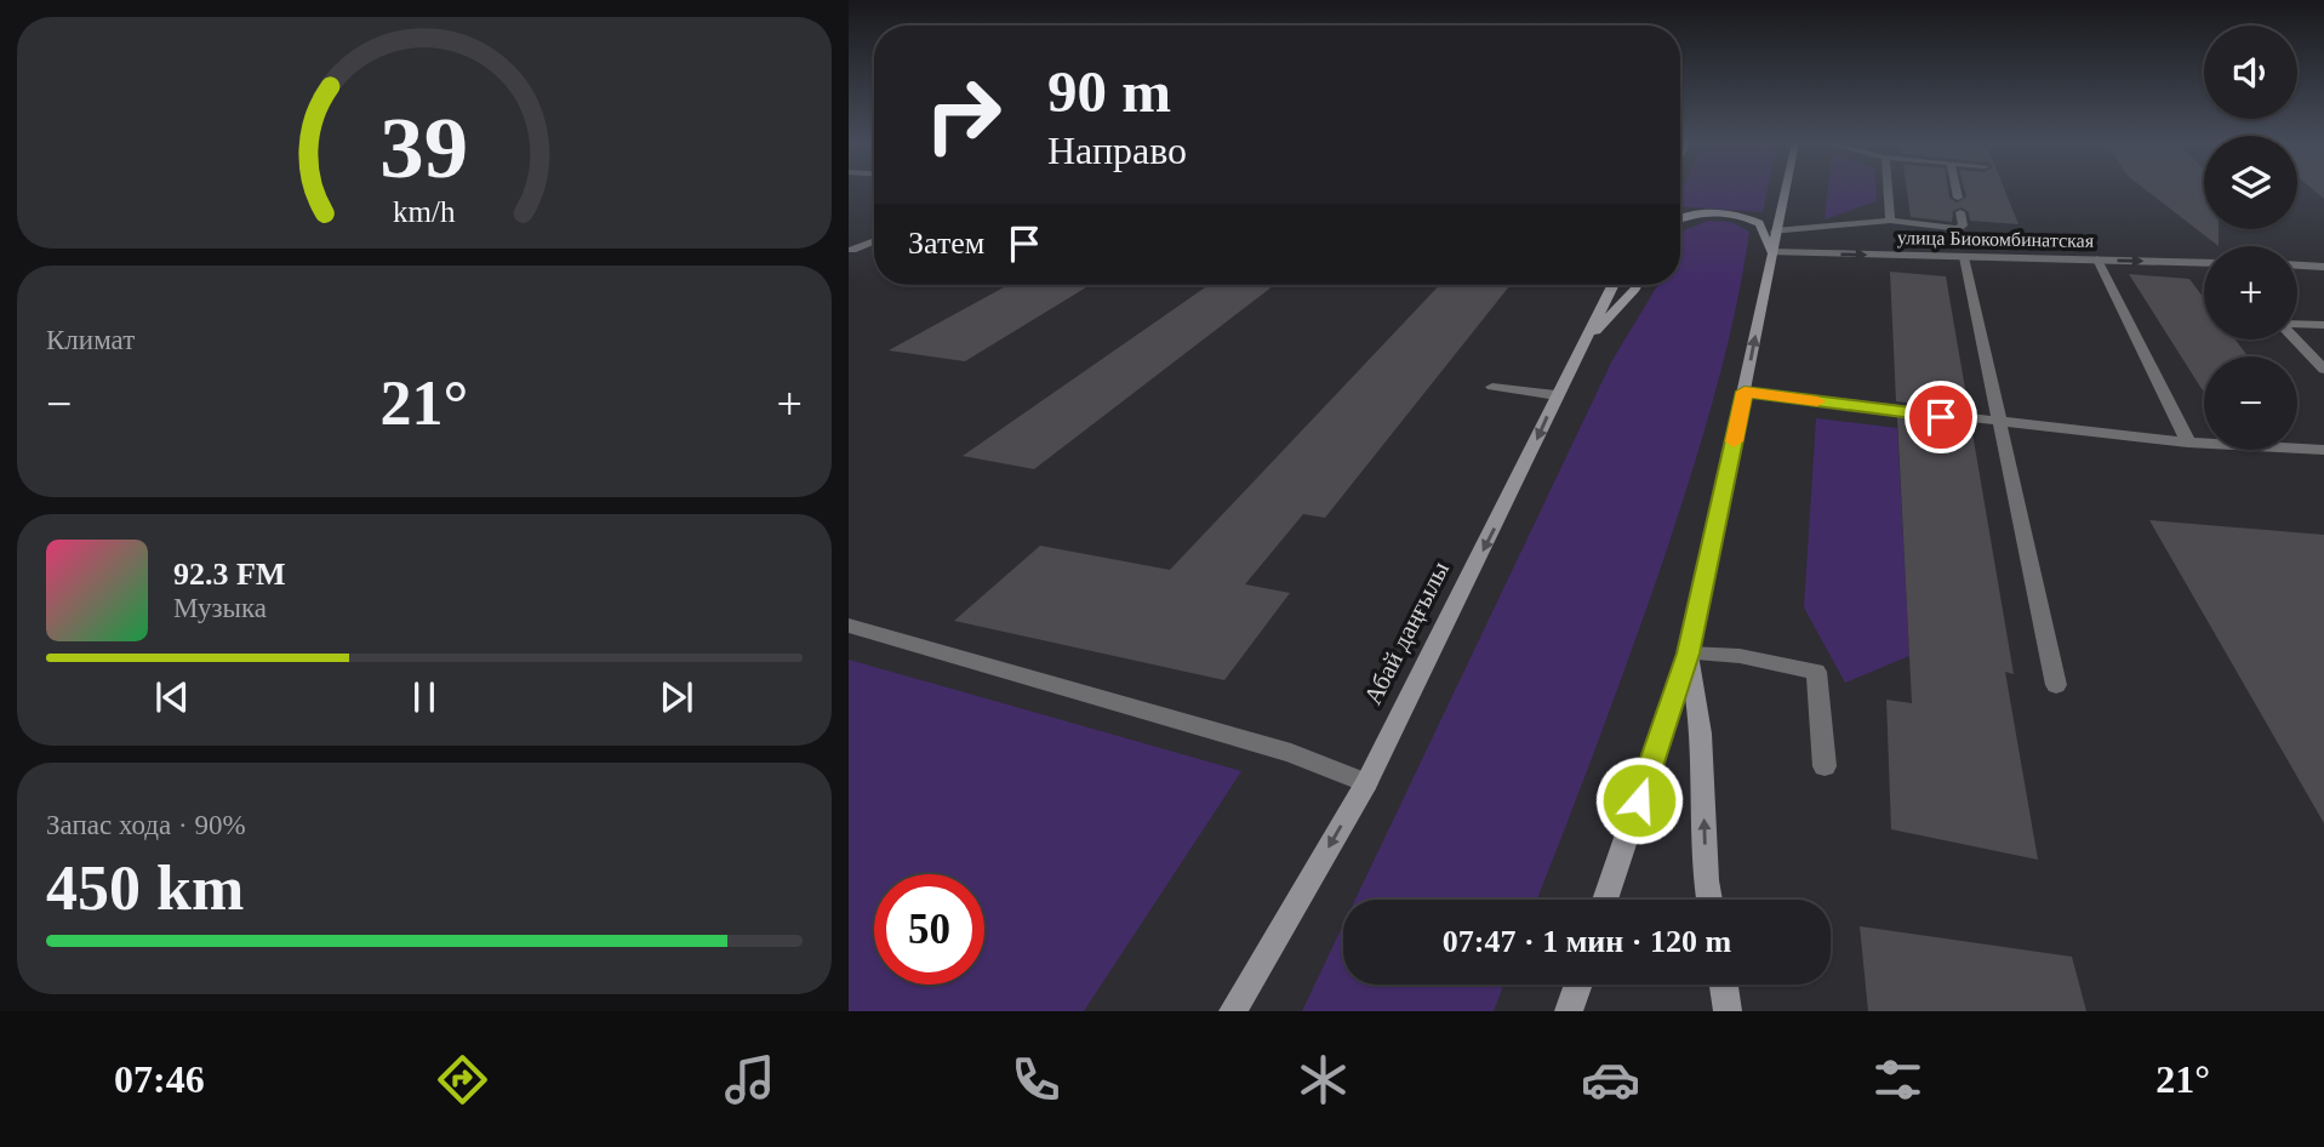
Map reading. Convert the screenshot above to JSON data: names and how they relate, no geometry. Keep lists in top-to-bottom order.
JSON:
{
  "streets": {
    "main road": ["Абай даңғылы"],
    "street": ["улица Биокомбинатская"]
  },
  "one_way": ["Абай даңғылы"],
  "page": {
    "map_buttons": ["+", "−"],
    "turn": ["90 m", "Направо"],
    "then": "Затем",
    "tile": [
      "Климат",
      ["Запас хода · 90%", "450 km"]
    ],
    "heat": ["−", "21°", "+"],
    "song": ["92.3 FM", "Музыка"],
    "limit": "50",
    "trip": "07:47 · 1 мин · 120 m",
    "tabs": ["07:46", "21°"],
    "gauge": ["39", "km/h"]
  }
}
